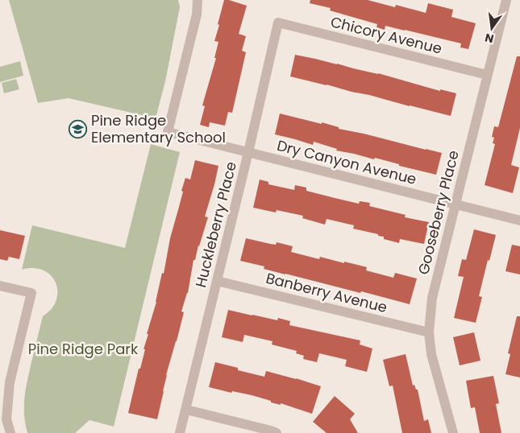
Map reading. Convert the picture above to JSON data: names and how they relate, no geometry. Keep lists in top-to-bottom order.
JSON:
{
  "streets": {
    "street": [
      "Chicory Avenue",
      "Dry Canyon Avenue",
      "Gooseberry Place",
      "Huckleberry Place",
      "Banberry Avenue"
    ]
  },
  "crossings": [
    ["Chicory Avenue", "Gooseberry Place"],
    ["Chicory Avenue", "Huckleberry Place"],
    ["Dry Canyon Avenue", "Gooseberry Place"],
    ["Dry Canyon Avenue", "Huckleberry Place"],
    ["Gooseberry Place", "Banberry Avenue"],
    ["Huckleberry Place", "Banberry Avenue"]
  ],
  "parks": ["Pine Ridge Park"],
  "places": {
    "school or university": ["Pine Ridge Elementary School"]
  },
  "north": "bottom"
}
